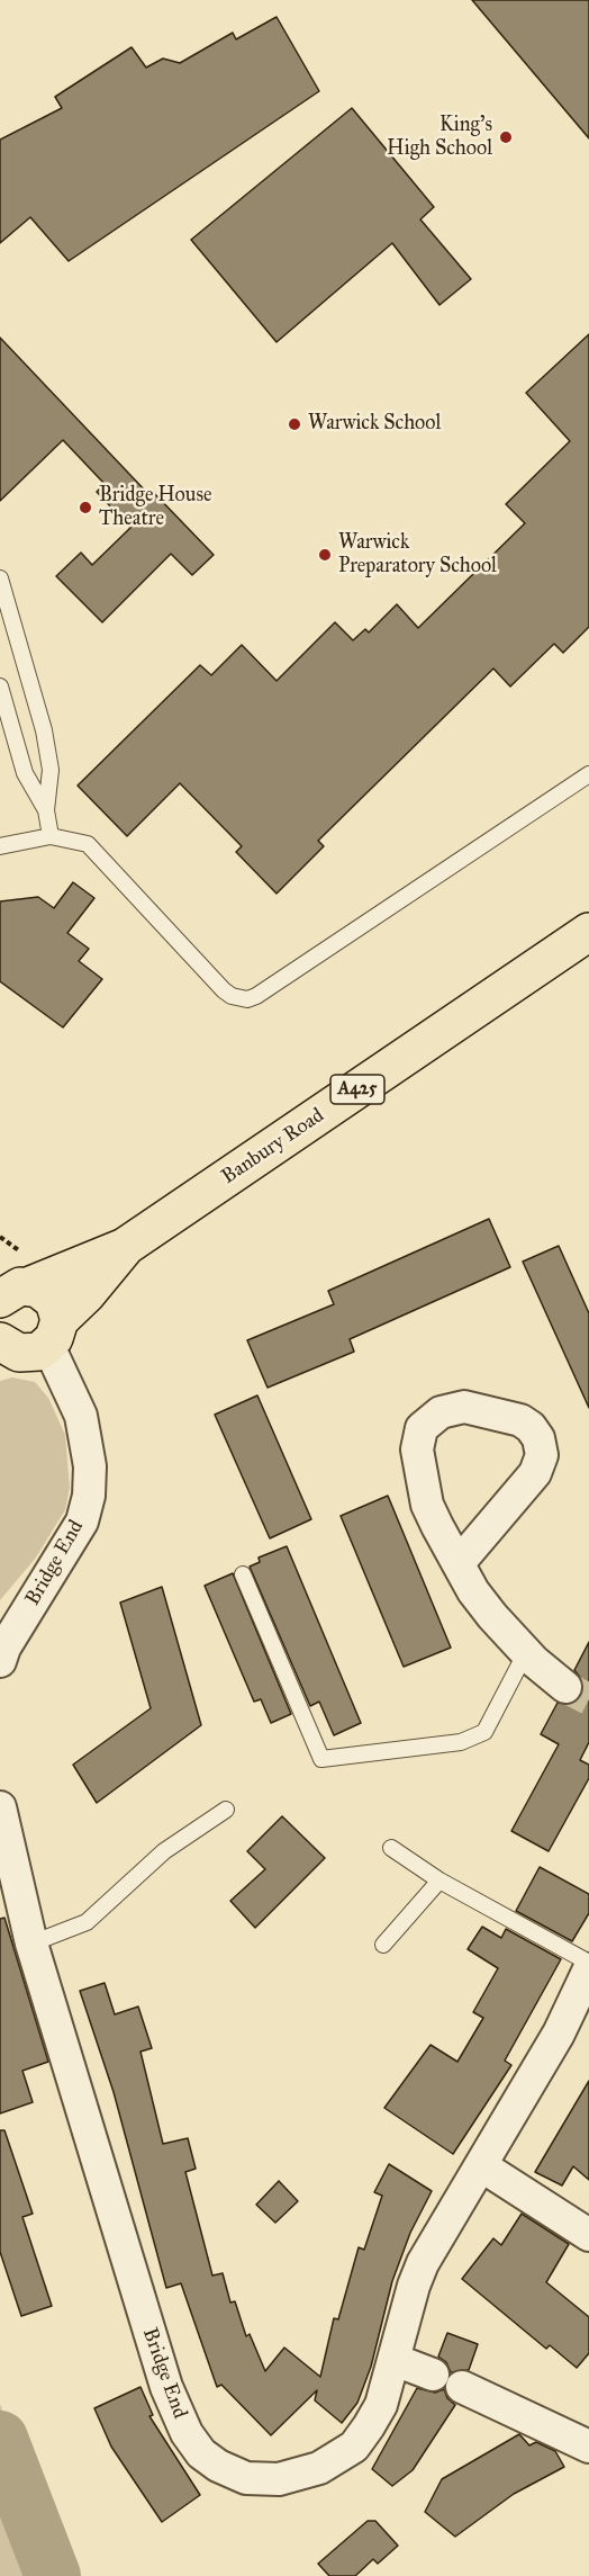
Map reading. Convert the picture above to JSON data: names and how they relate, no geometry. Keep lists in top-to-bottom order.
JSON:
{
  "streets": {
    "main road": ["A425", "Banbury Road"],
    "street": ["Bridge End"]
  },
  "crossings": [
    ["Banbury Road", "Bridge End"]
  ],
  "places": [
    "King's High School",
    "Warwick School",
    "Bridge House Theatre",
    "Warwick Preparatory School"
  ]
}
